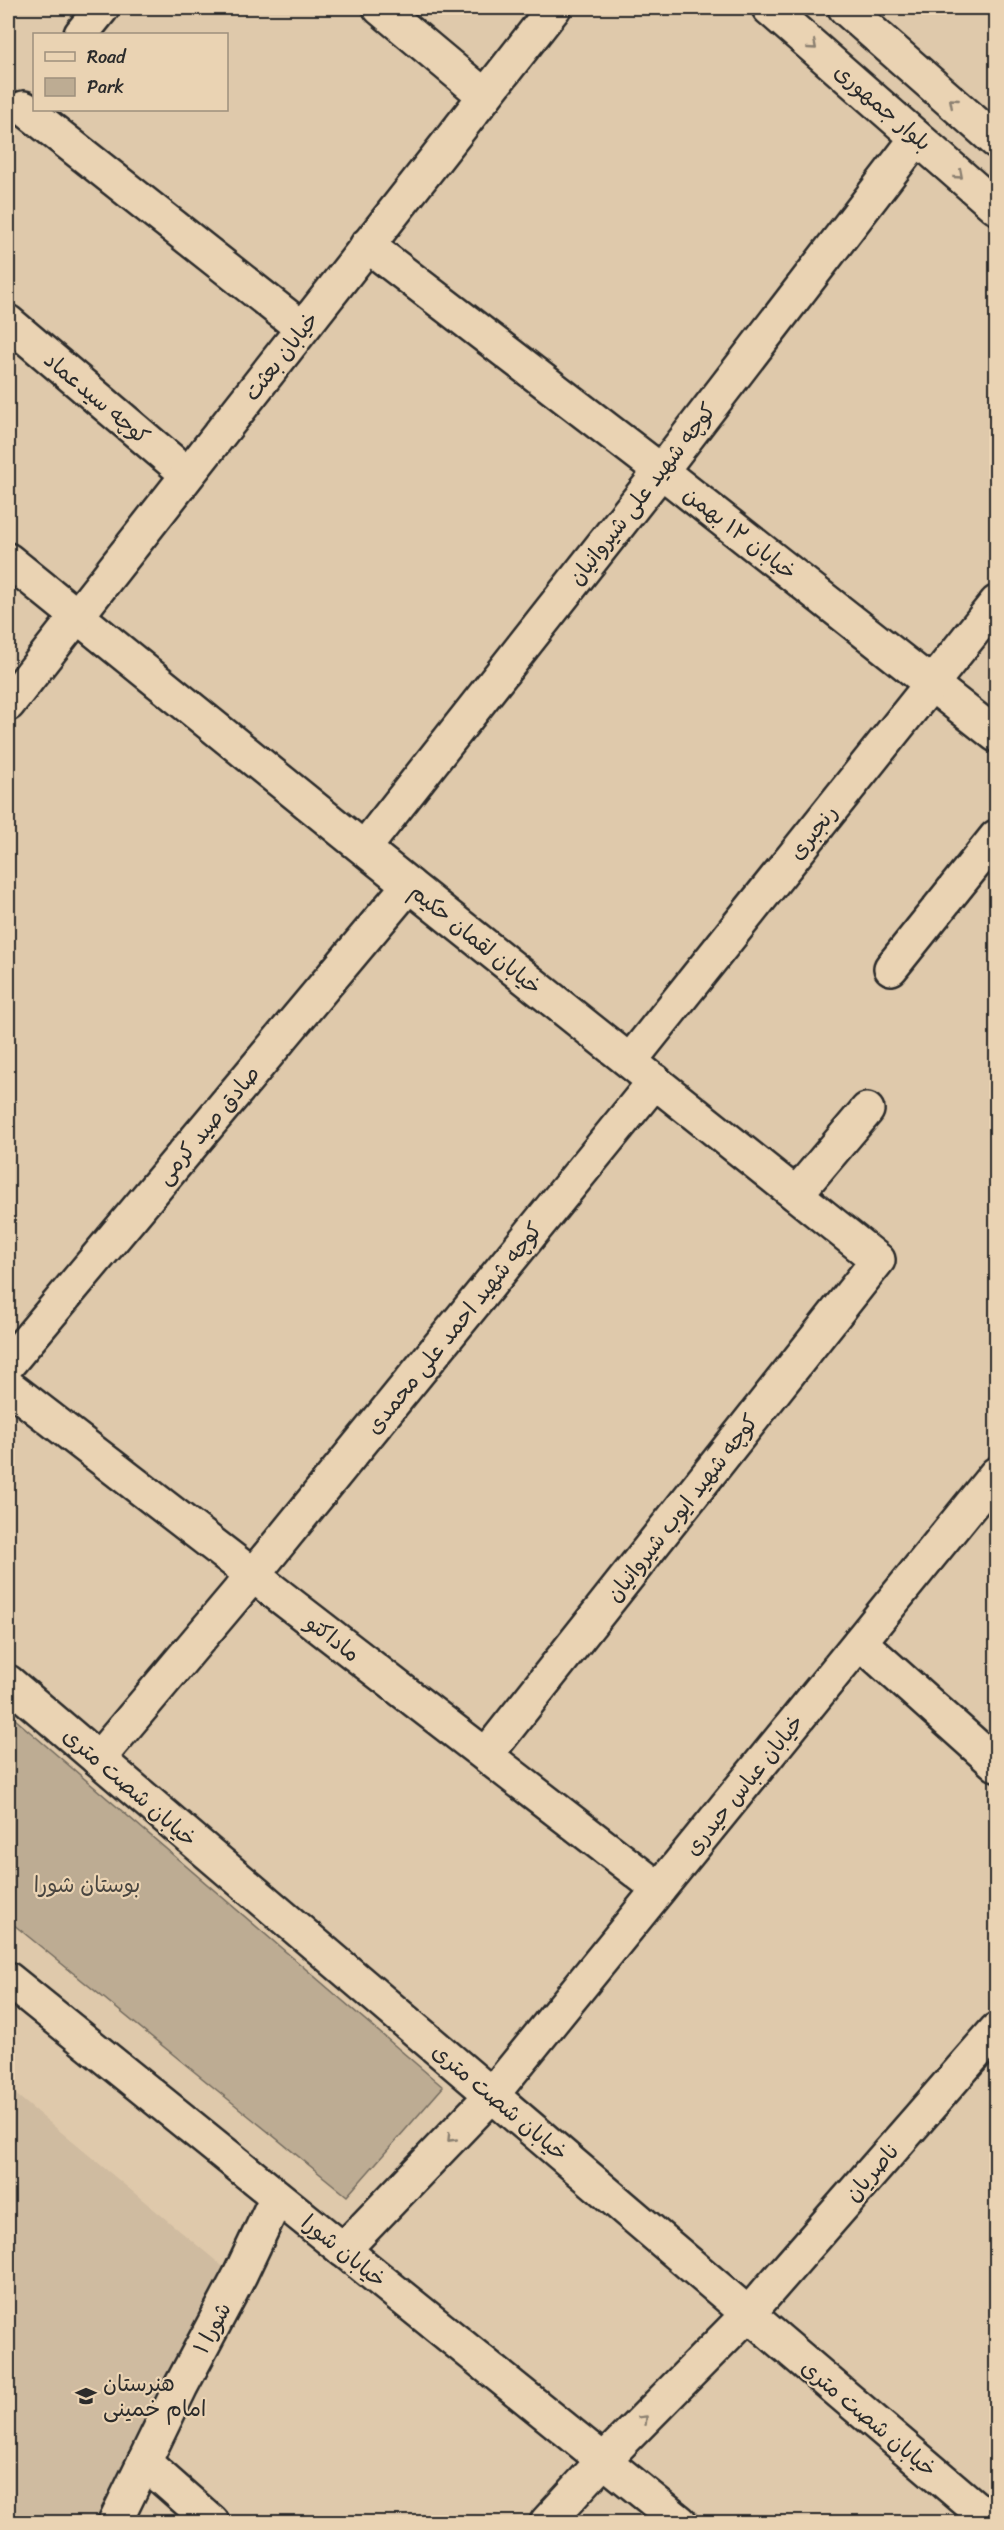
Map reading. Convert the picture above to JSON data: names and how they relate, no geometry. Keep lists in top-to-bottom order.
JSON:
{
  "streets": {
    "street": [
      "بلوار جمهوری",
      "خیابان بعثت",
      "کوچه سیدعماد",
      "کوچه شهید علی شیروانیان",
      "خیابان ۱۲ بهمن",
      "رنجبری",
      "خیابان لقمان حکیم",
      "صادق صید کرمی",
      "کوچه شهید احمد علی محمدی",
      "کوچه شهید ایوب شیروانیان",
      "ماداکتو",
      "خیابان عباس حیدری",
      "خیابان شصت متری",
      "ناصریان",
      "خیابان شورا",
      "شورا ۱"
    ]
  },
  "crossings": [
    ["بلوار جمهوری", "کوچه شهید علی شیروانیان"],
    ["خیابان بعثت", "کوچه سیدعماد"],
    ["خیابان بعثت", "خیابان ۱۲ بهمن"],
    ["خیابان بعثت", "خیابان لقمان حکیم"],
    ["کوچه شهید علی شیروانیان", "خیابان ۱۲ بهمن"],
    ["کوچه شهید علی شیروانیان", "خیابان لقمان حکیم"],
    ["خیابان ۱۲ بهمن", "رنجبری"],
    ["رنجبری", "خیابان لقمان حکیم"],
    ["رنجبری", "کوچه شهید احمد علی محمدی"],
    ["خیابان لقمان حکیم", "صادق صید کرمی"],
    ["خیابان لقمان حکیم", "کوچه شهید احمد علی محمدی"],
    ["خیابان لقمان حکیم", "کوچه شهید ایوب شیروانیان"],
    ["کوچه شهید احمد علی محمدی", "ماداکتو"],
    ["کوچه شهید احمد علی محمدی", "خیابان شصت متری"],
    ["کوچه شهید ایوب شیروانیان", "ماداکتو"],
    ["ماداکتو", "خیابان عباس حیدری"],
    ["خیابان عباس حیدری", "خیابان شصت متری"],
    ["خیابان عباس حیدری", "خیابان شورا"],
    ["خیابان شصت متری", "ناصریان"],
    ["ناصریان", "خیابان شورا"],
    ["خیابان شورا", "شورا ۱"]
  ],
  "parks": ["بوستان شورا"],
  "places": {
    "school or university": ["هنرستان امام خمینی"]
  },
  "legend": ["Road", "Park"]
}
